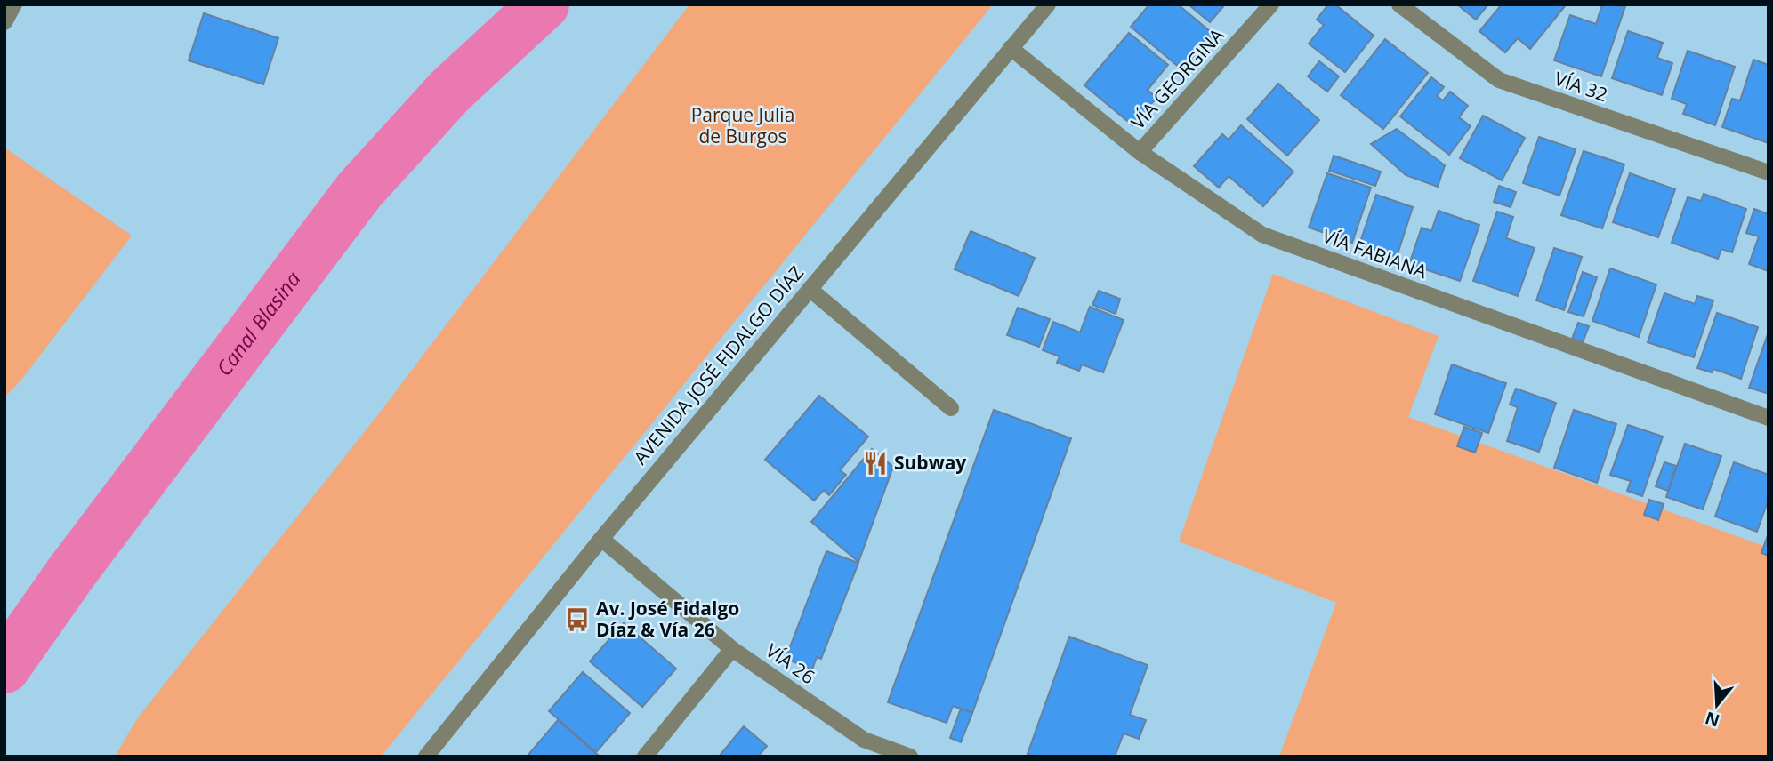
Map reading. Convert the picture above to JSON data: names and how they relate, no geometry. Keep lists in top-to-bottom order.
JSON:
{
  "streets": {
    "street": [
      "VÍA GEORGINA",
      "VÍA 32",
      "VÍA FABIANA",
      "AVENIDA JOSÉ FIDALGO DÍAZ",
      "VÍA 26"
    ]
  },
  "crossings": [
    ["VÍA GEORGINA", "VÍA FABIANA"],
    ["VÍA FABIANA", "AVENIDA JOSÉ FIDALGO DÍAZ"],
    ["AVENIDA JOSÉ FIDALGO DÍAZ", "VÍA 26"]
  ],
  "water": ["Canal Blasina"],
  "parks": ["Parque Julia de Burgos"],
  "places": {
    "restaurant": ["Subway"],
    "bus stop": ["Av. José Fidalgo Díaz & Vía 26"]
  },
  "north": "bottom"
}
